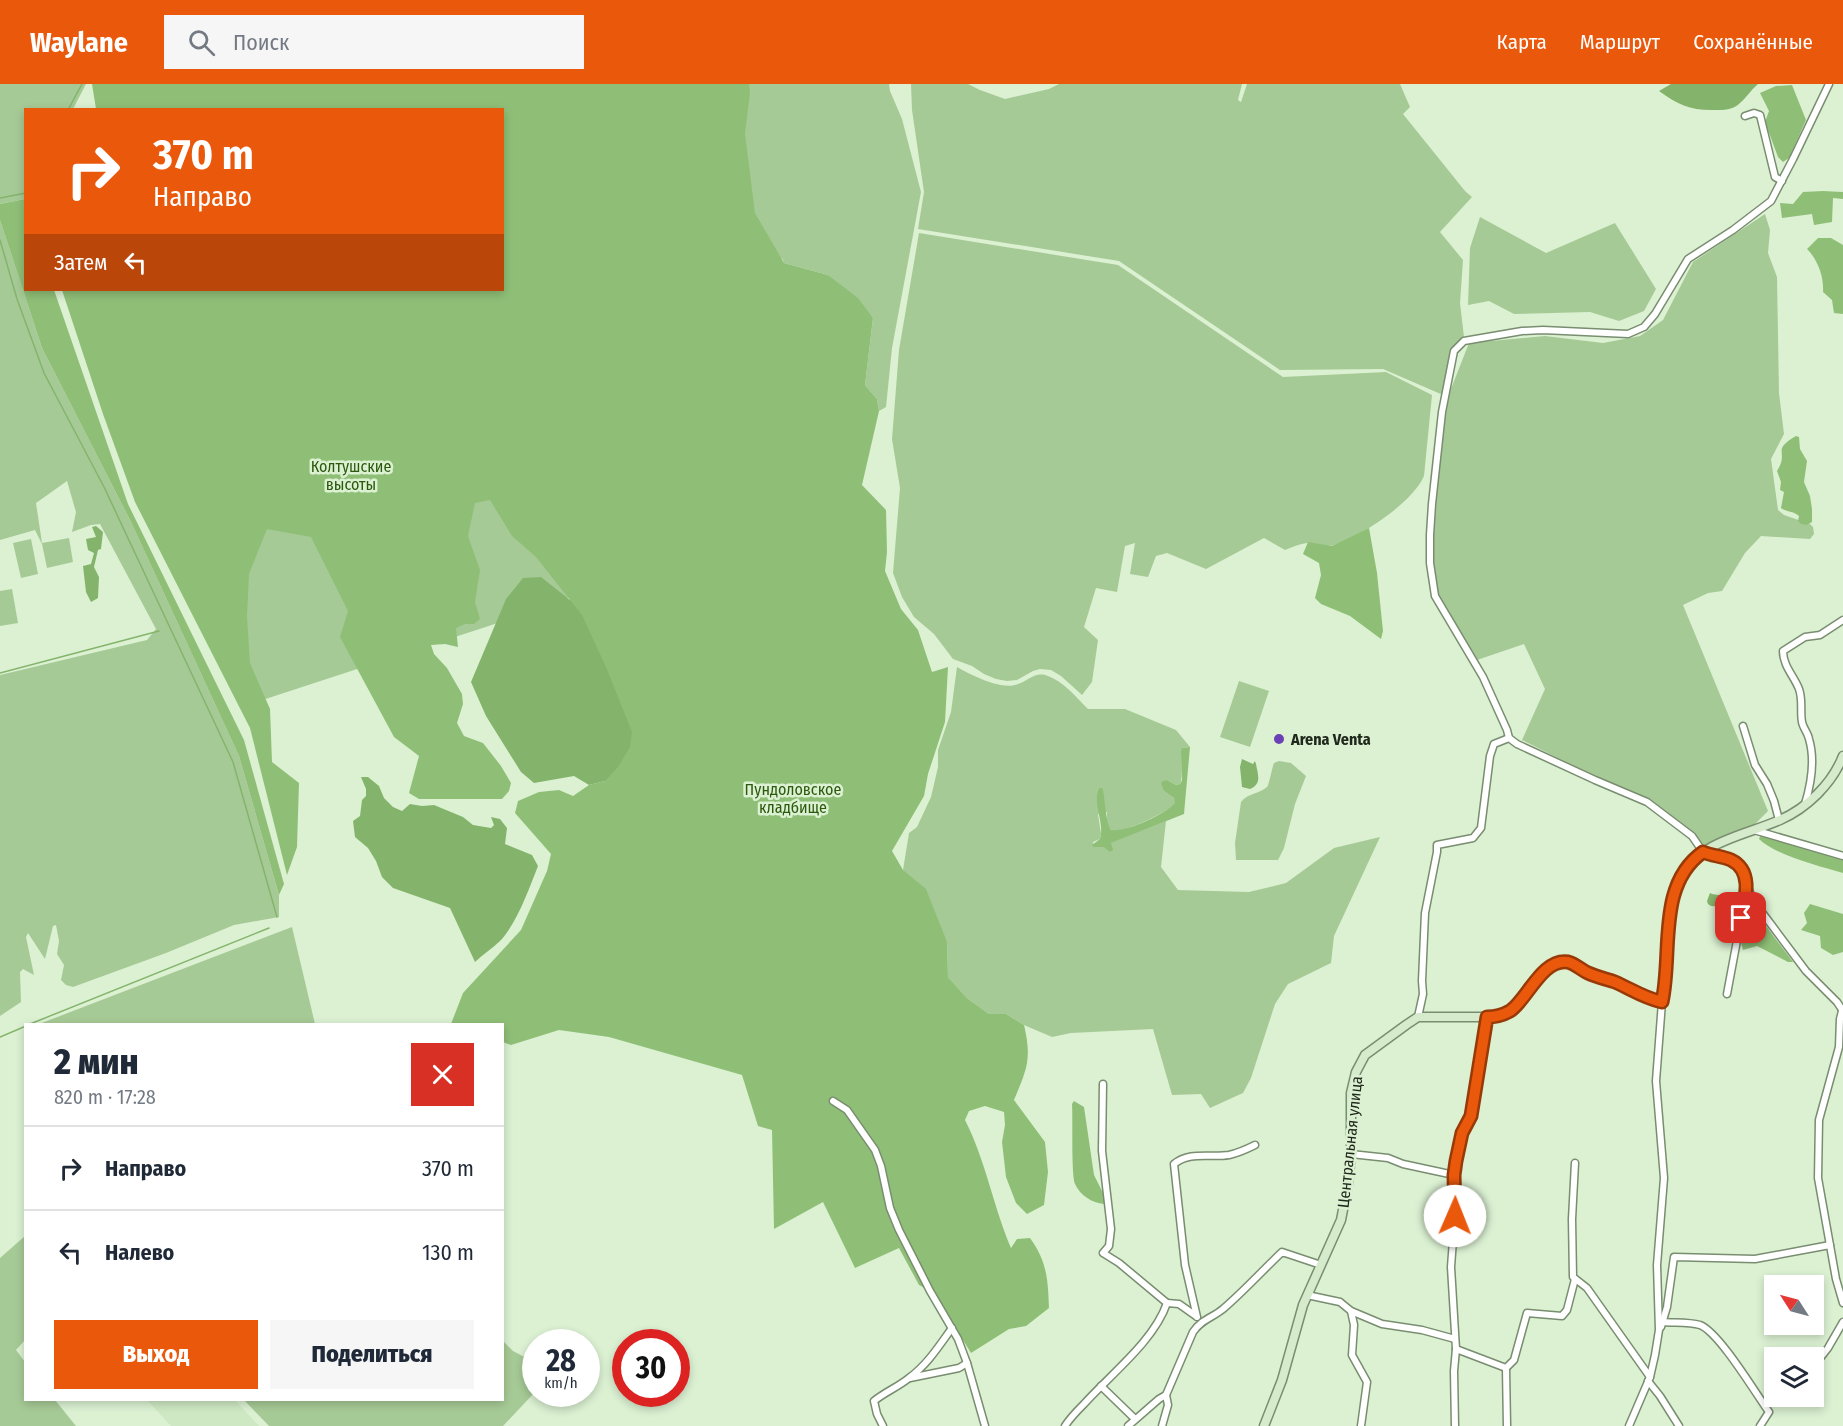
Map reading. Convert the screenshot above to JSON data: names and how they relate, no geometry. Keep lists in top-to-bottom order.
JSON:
{
  "streets": {
    "street": ["Центральная улица"]
  },
  "parks": ["Колтушские высоты", "Пундоловское кладбище"],
  "places": ["Arena Venta"],
  "north": "top left",
  "page": {
    "header": "Waylane",
    "search": "Поиск",
    "nav": ["Карта", "Маршрут", "Сохранённые"],
    "turn": ["370 m", "Направо"],
    "then": "Затем",
    "heading": ["2 мин", "820 m · 17:28"],
    "list": [
      {
        "name": "Направо",
        "value": "370 m"
      },
      {
        "name": "Налево",
        "value": "130 m"
      }
    ],
    "buttons": ["Выход", "Поделиться"],
    "speed": "28 km/h",
    "limit": "30"
  }
}
